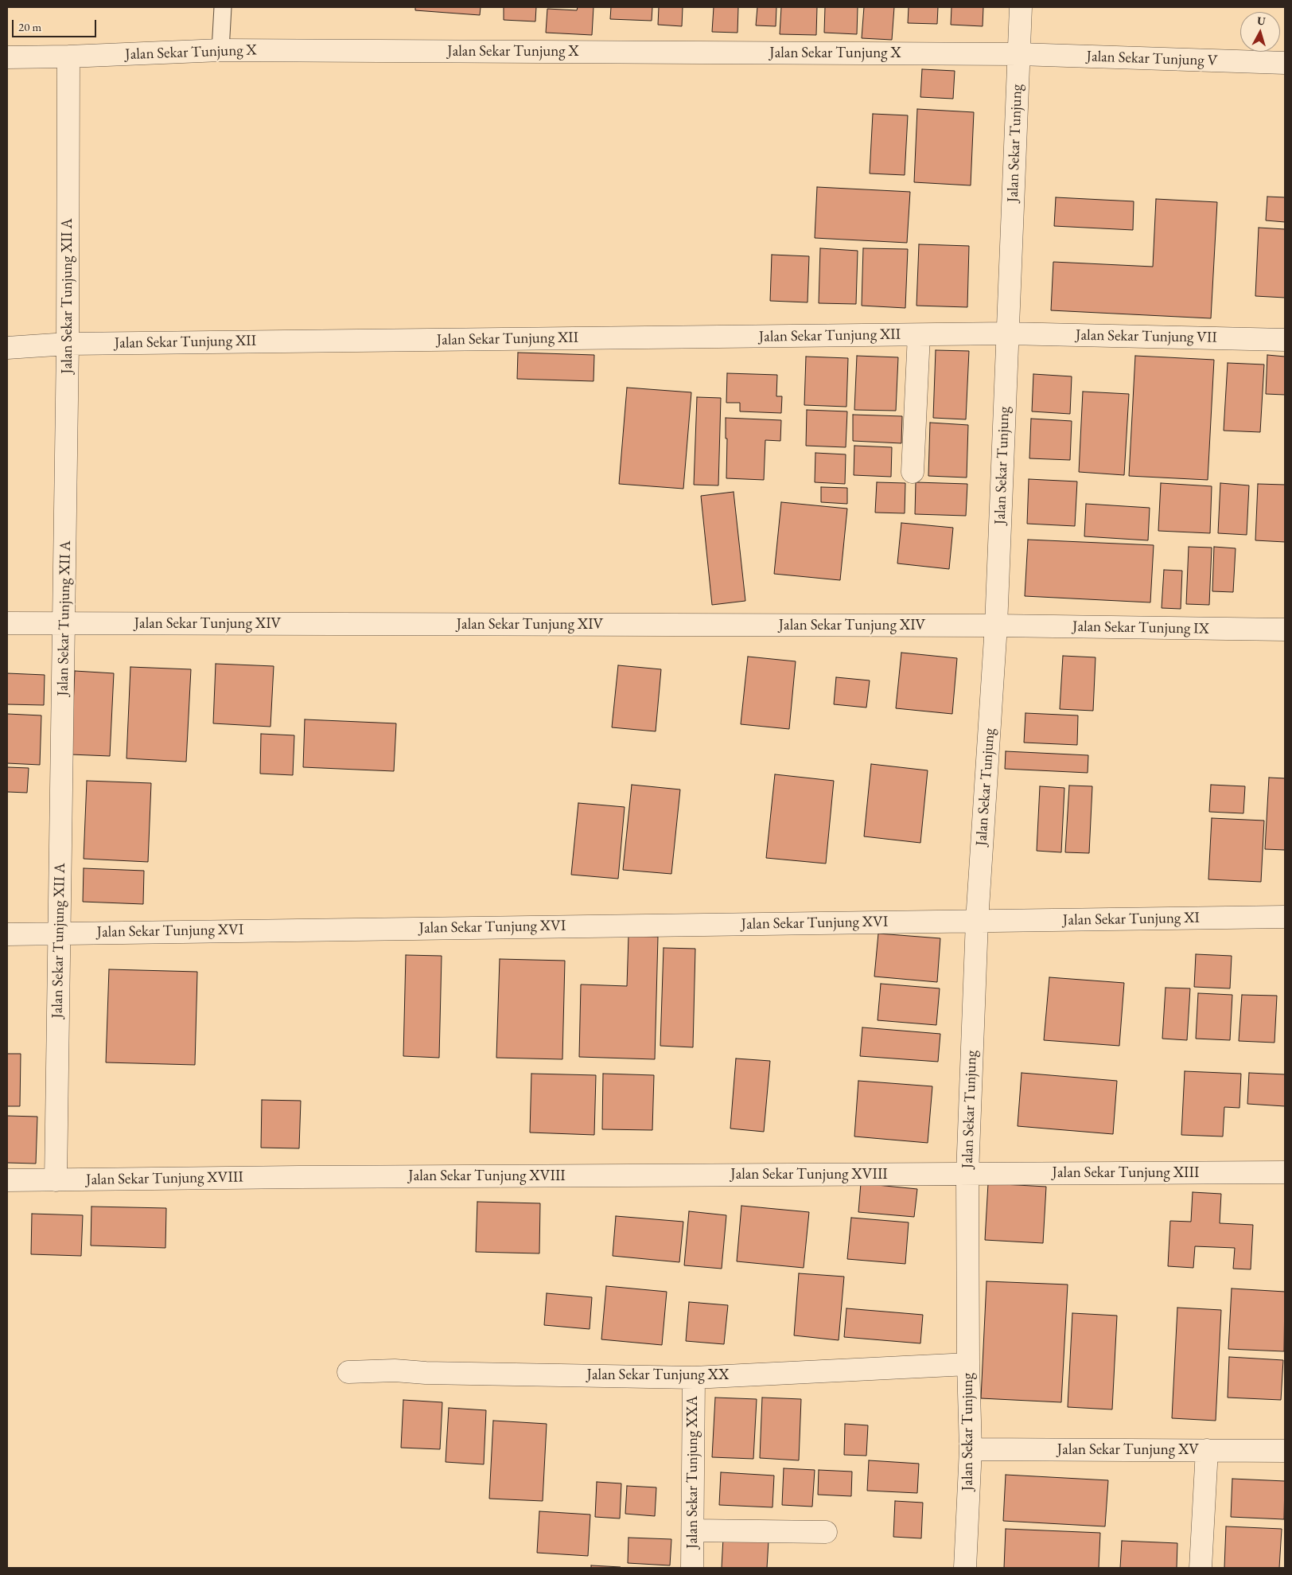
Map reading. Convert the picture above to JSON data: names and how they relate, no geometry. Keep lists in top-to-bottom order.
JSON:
{
  "streets": {
    "street": [
      "Jalan Sekar Tunjung X",
      "Jalan Sekar Tunjung V",
      "Jalan Sekar Tunjung",
      "Jalan Sekar Tunjung XII A",
      "Jalan Sekar Tunjung XII",
      "Jalan Sekar Tunjung VII",
      "Jalan Sekar Tunjung XIV",
      "Jalan Sekar Tunjung IX",
      "Jalan Sekar Tunjung XI",
      "Jalan Sekar Tunjung XVI",
      "Jalan Sekar Tunjung XIII",
      "Jalan Sekar Tunjung XVIII",
      "Jalan Sekar Tunjung XX",
      "Jalan Sekar Tunjung XV",
      "Jalan Sekar Tunjung XXA"
    ]
  },
  "crossings": [
    ["Jalan Sekar Tunjung X", "Jalan Sekar Tunjung V"],
    ["Jalan Sekar Tunjung X", "Jalan Sekar Tunjung"],
    ["Jalan Sekar Tunjung X", "Jalan Sekar Tunjung XII A"],
    ["Jalan Sekar Tunjung V", "Jalan Sekar Tunjung"],
    ["Jalan Sekar Tunjung", "Jalan Sekar Tunjung XII"],
    ["Jalan Sekar Tunjung", "Jalan Sekar Tunjung VII"],
    ["Jalan Sekar Tunjung", "Jalan Sekar Tunjung XIV"],
    ["Jalan Sekar Tunjung", "Jalan Sekar Tunjung IX"],
    ["Jalan Sekar Tunjung", "Jalan Sekar Tunjung XI"],
    ["Jalan Sekar Tunjung", "Jalan Sekar Tunjung XVI"],
    ["Jalan Sekar Tunjung", "Jalan Sekar Tunjung XIII"],
    ["Jalan Sekar Tunjung", "Jalan Sekar Tunjung XVIII"],
    ["Jalan Sekar Tunjung", "Jalan Sekar Tunjung XX"],
    ["Jalan Sekar Tunjung", "Jalan Sekar Tunjung XV"],
    ["Jalan Sekar Tunjung XII A", "Jalan Sekar Tunjung XII"],
    ["Jalan Sekar Tunjung XII A", "Jalan Sekar Tunjung XIV"],
    ["Jalan Sekar Tunjung XII A", "Jalan Sekar Tunjung XVI"],
    ["Jalan Sekar Tunjung XII A", "Jalan Sekar Tunjung XVIII"],
    ["Jalan Sekar Tunjung XII", "Jalan Sekar Tunjung VII"],
    ["Jalan Sekar Tunjung XIV", "Jalan Sekar Tunjung IX"],
    ["Jalan Sekar Tunjung XI", "Jalan Sekar Tunjung XVI"],
    ["Jalan Sekar Tunjung XIII", "Jalan Sekar Tunjung XVIII"],
    ["Jalan Sekar Tunjung XX", "Jalan Sekar Tunjung XXA"]
  ],
  "scale_bar": "20 m",
  "north": "top"
}
